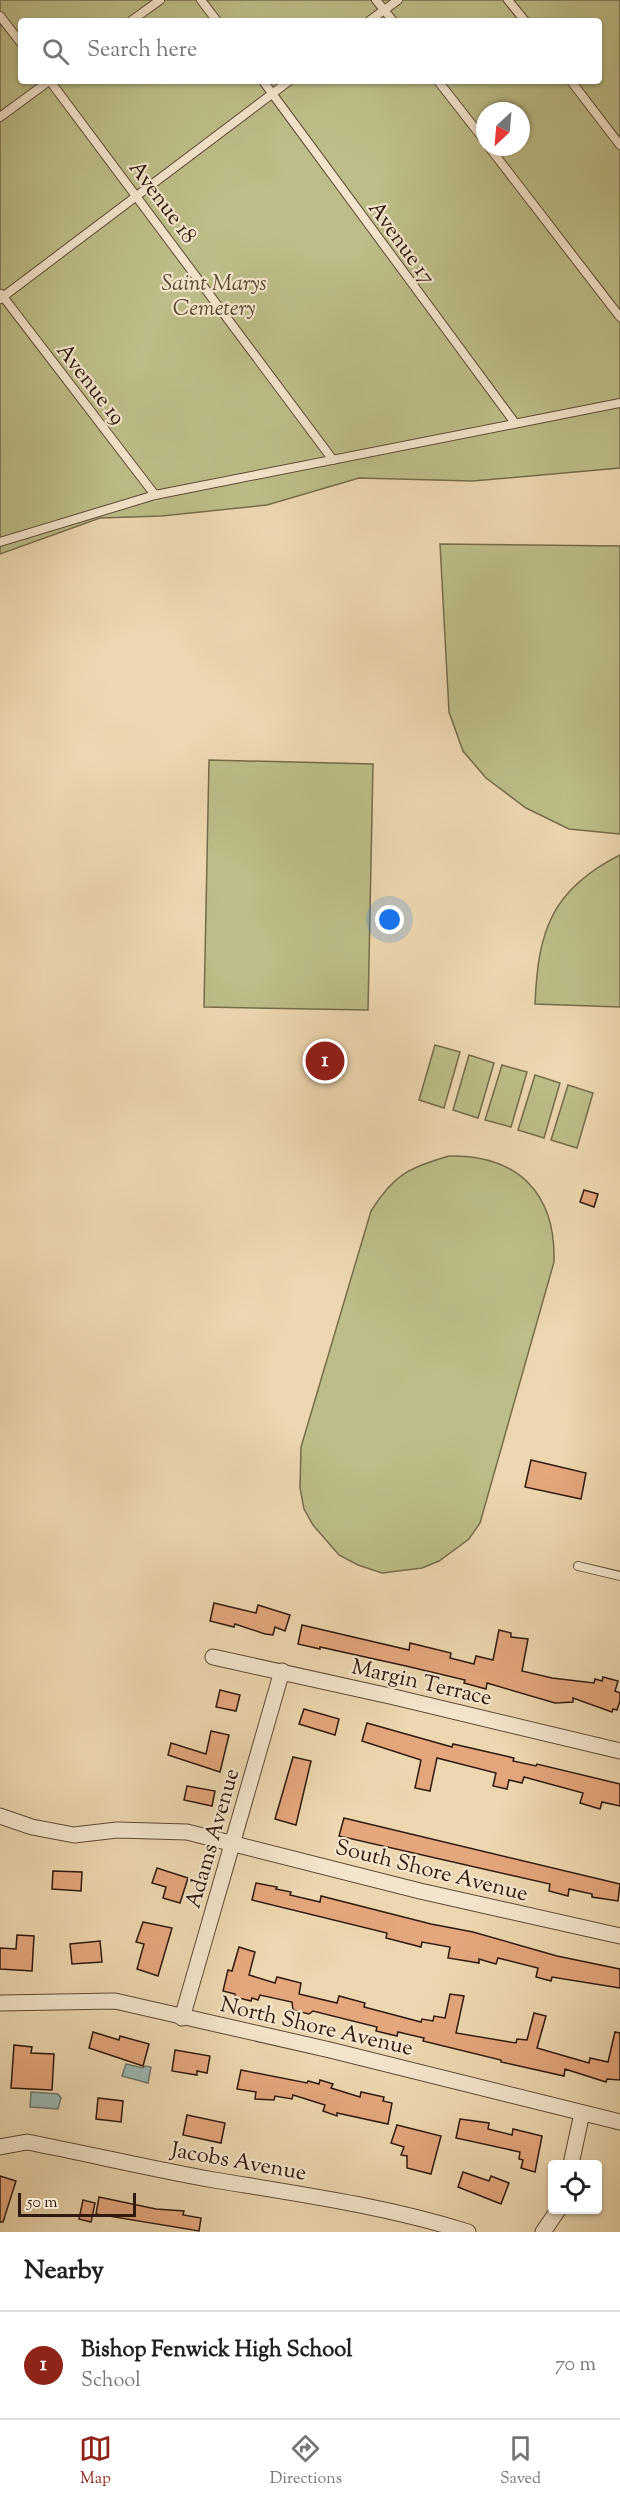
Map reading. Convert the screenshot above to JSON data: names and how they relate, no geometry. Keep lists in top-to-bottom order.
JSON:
{
  "streets": {
    "street": [
      "Margin Terrace",
      "Adams Avenue",
      "South Shore Avenue",
      "North Shore Avenue",
      "Jacobs Avenue"
    ],
    "lane": ["Avenue 18", "Avenue 17", "Avenue 19"]
  },
  "crossings": [
    ["Margin Terrace", "Adams Avenue"],
    ["Adams Avenue", "South Shore Avenue"],
    ["Adams Avenue", "North Shore Avenue"]
  ],
  "parks": ["Saint Marys Cemetery"],
  "scale_bar": "50 m",
  "north": "bottom left",
  "page": {
    "search": "Search here",
    "pins": "1",
    "scale": "50 m",
    "heading": "Nearby",
    "list": [
      {
        "mark": "1",
        "name": "Bishop Fenwick High School",
        "note": "School",
        "value": "70 m"
      }
    ],
    "nav": ["Map", "Directions", "Saved"]
  }
}
